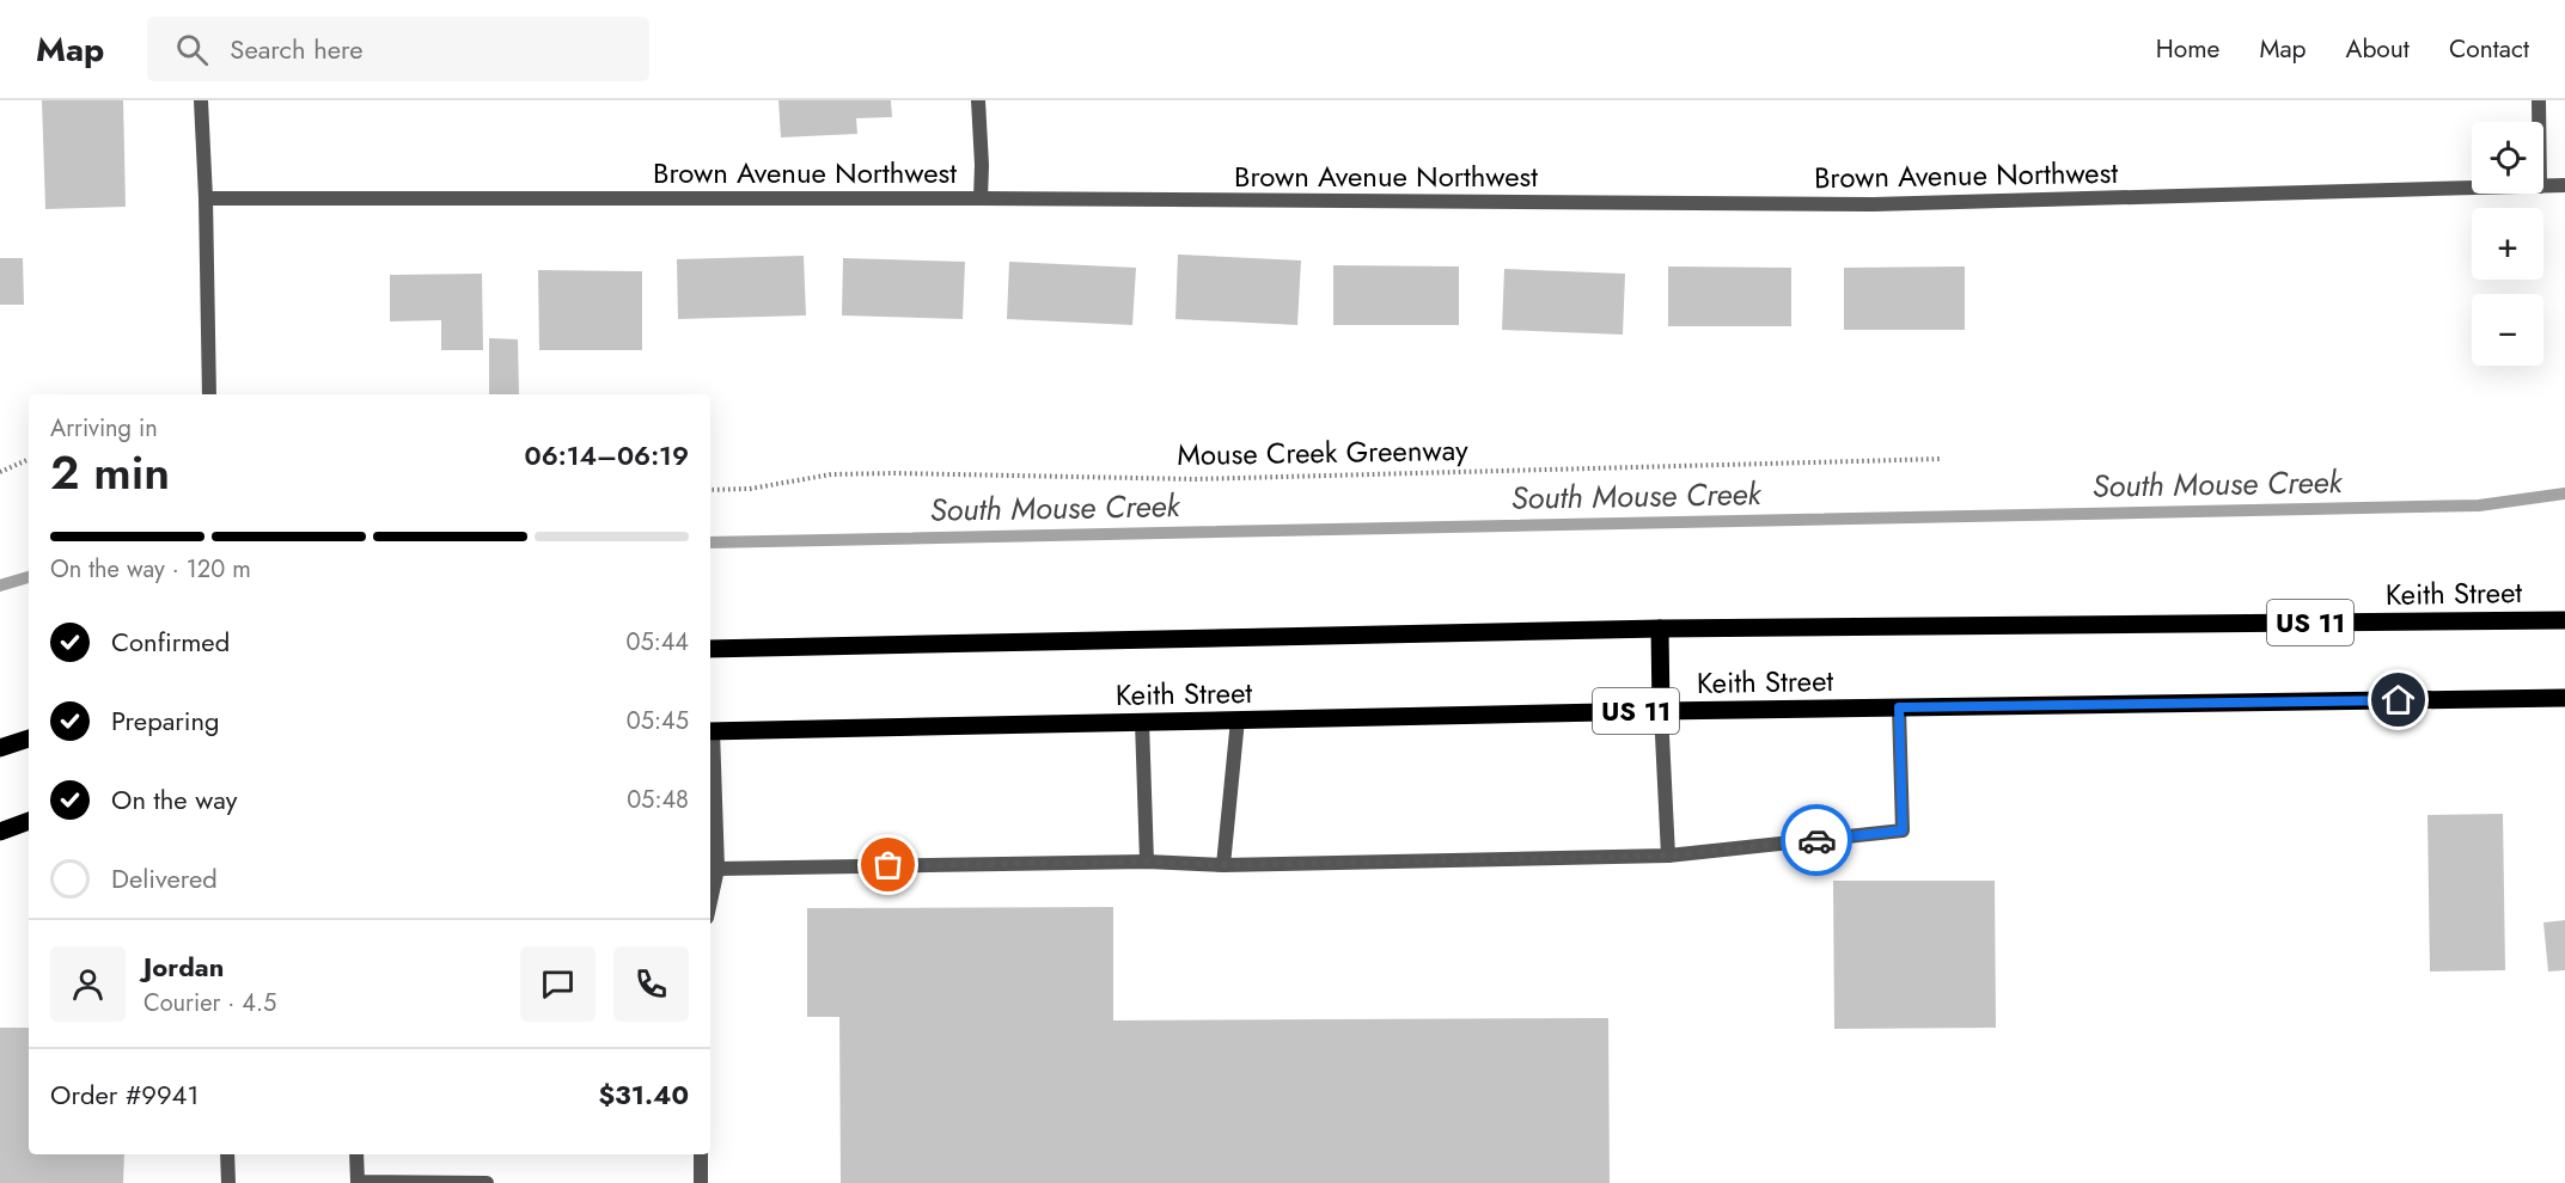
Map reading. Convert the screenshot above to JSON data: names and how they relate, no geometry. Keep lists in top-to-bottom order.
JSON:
{
  "streets": {
    "main road": ["Keith Street", "US 11"],
    "street": ["Brown Avenue Northwest"],
    "path": ["Mouse Creek Greenway"]
  },
  "water": ["South Mouse Creek"],
  "page": {
    "header": "Map",
    "search": "Search here",
    "nav": [
      "Home",
      "Map",
      "About",
      "Contact"
    ],
    "map_buttons": ["+", "−"],
    "heading": ["2 min", "Arriving in", "06:14–06:19"],
    "panel": [
      "Jordan",
      "Courier · 4.5",
      "Order #9941",
      "$31.40"
    ],
    "bar": "On the way · 120 m",
    "list": [
      ["Confirmed", "05:44"],
      ["Preparing", "05:45"],
      ["On the way", "05:48"],
      "Delivered"
    ]
  }
}
